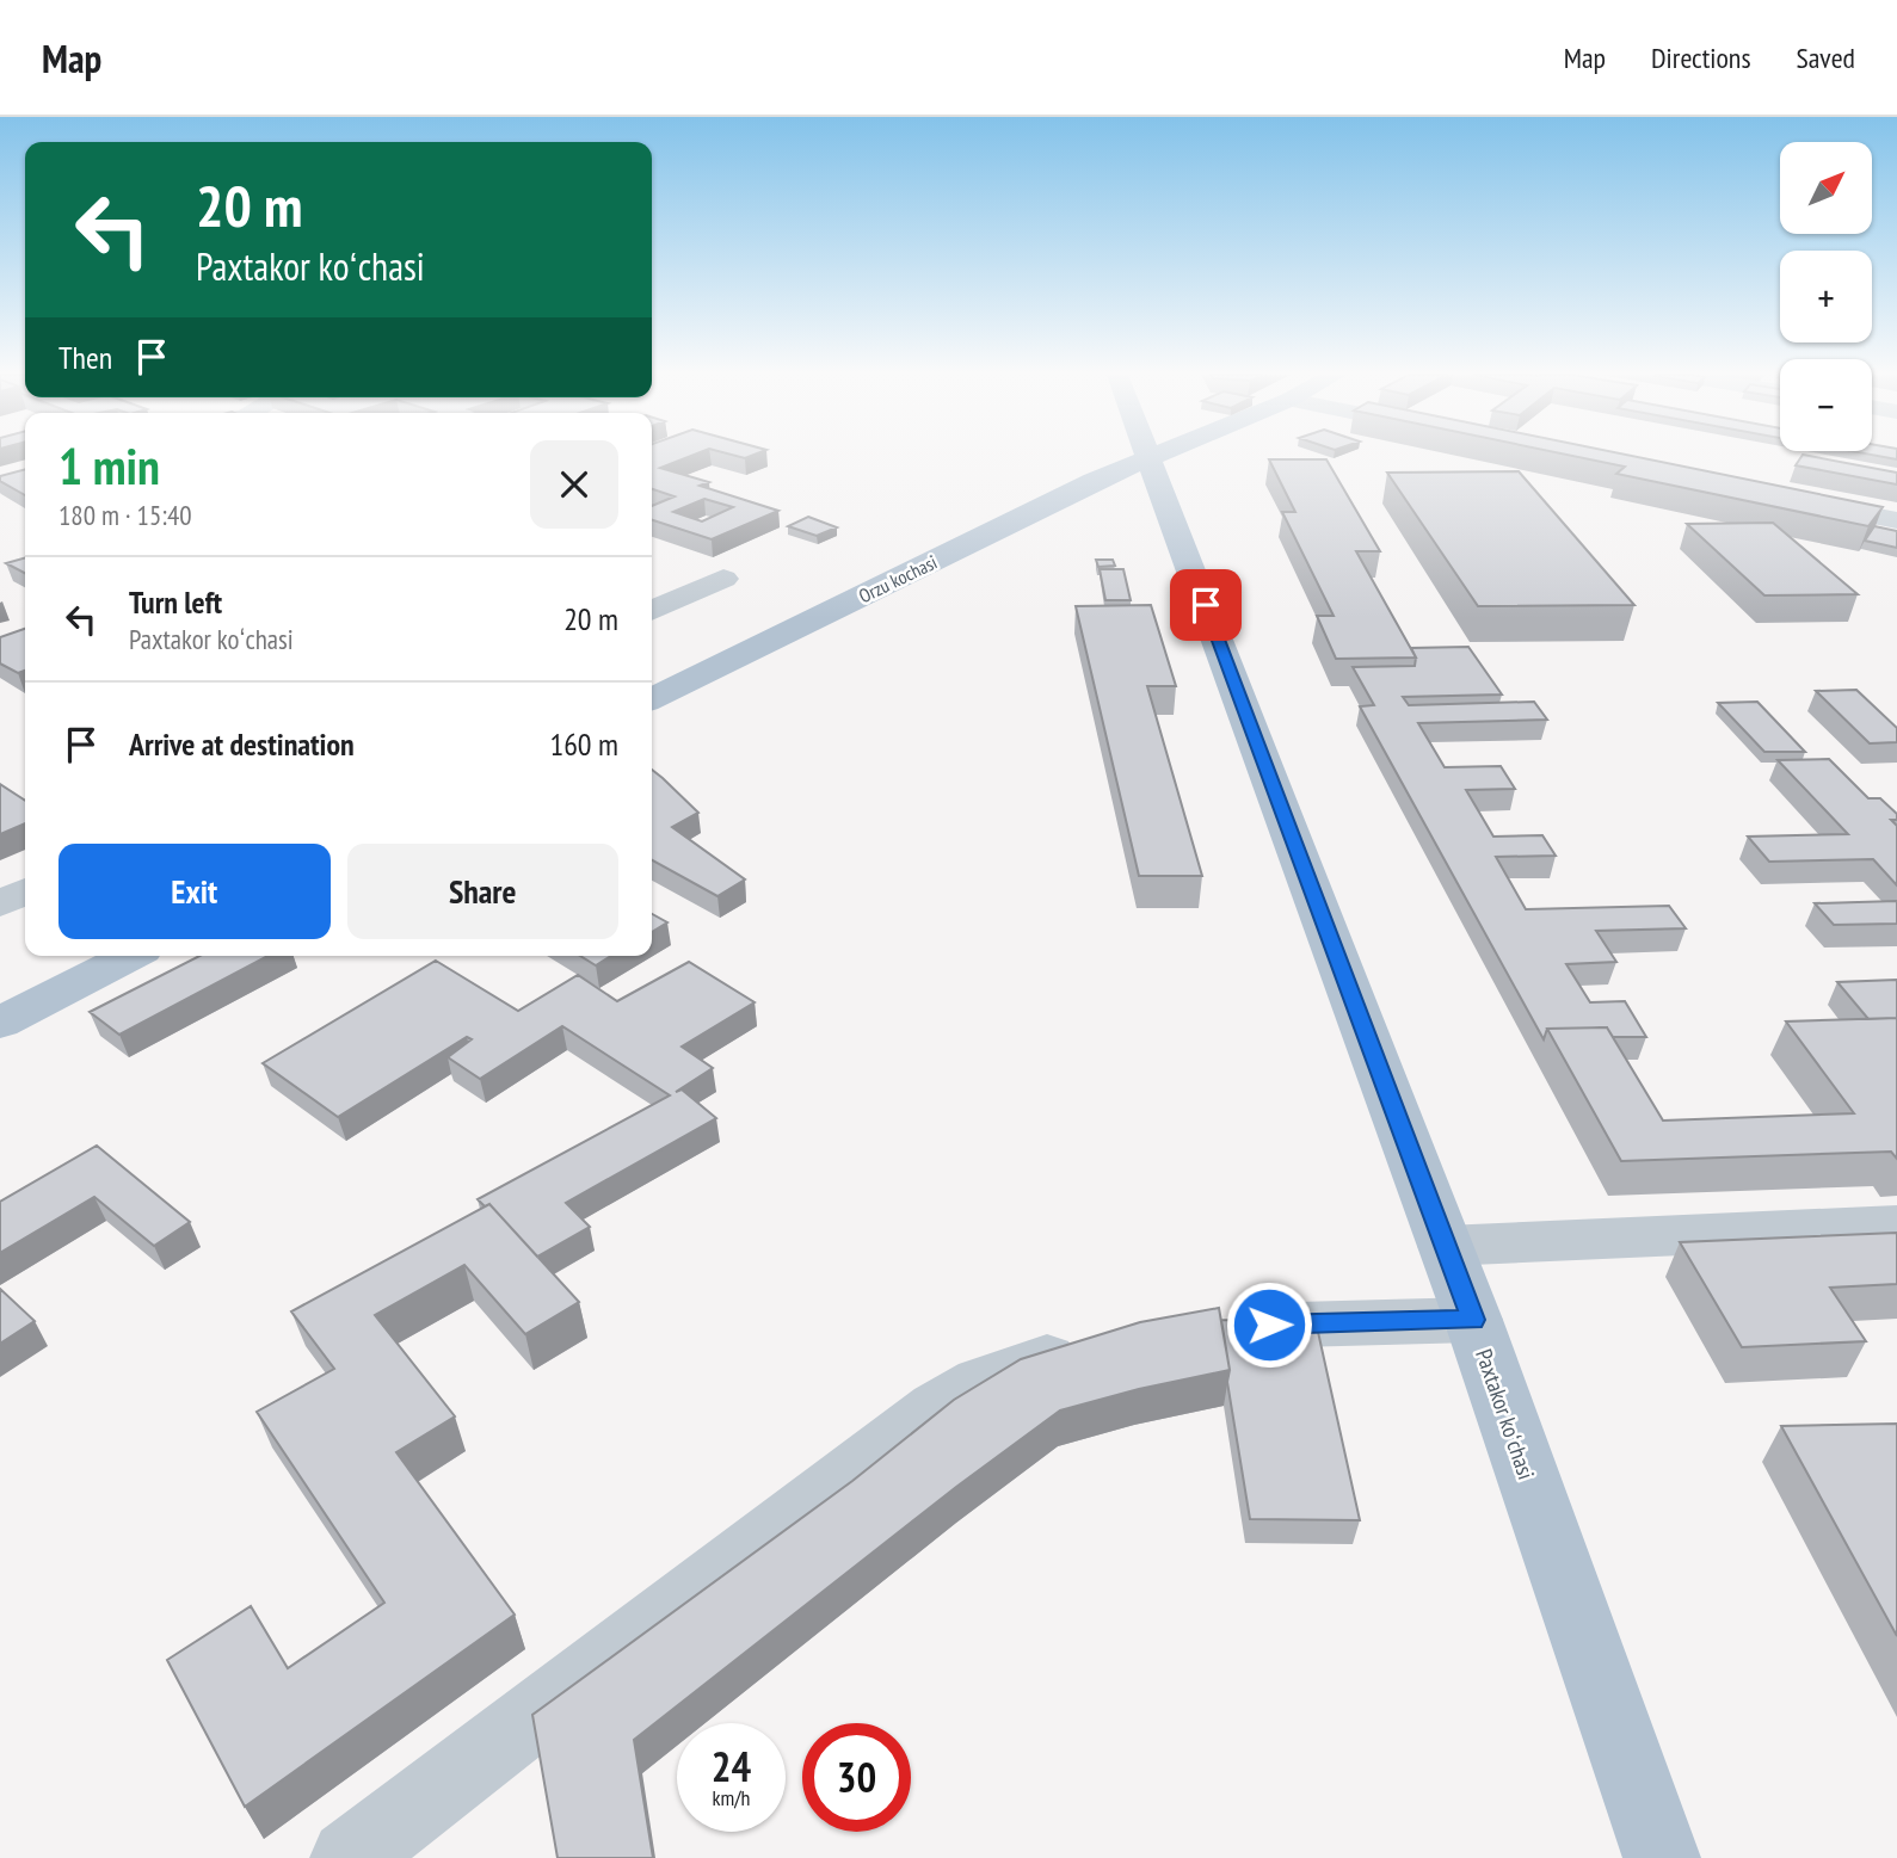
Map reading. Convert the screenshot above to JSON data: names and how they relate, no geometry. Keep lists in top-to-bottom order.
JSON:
{
  "streets": {
    "main road": ["Orzu kochasi", "Paxtakor koʻchasi"]
  },
  "crossings": [
    ["Orzu kochasi", "Paxtakor koʻchasi"]
  ],
  "north": "top right",
  "page": {
    "header": "Map",
    "nav": ["Map", "Directions", "Saved"],
    "map_buttons": ["+", "−"],
    "turn": ["20 m", "Paxtakor koʻchasi"],
    "then": "Then",
    "heading": ["1 min", "180 m · 15:40"],
    "list": [
      {
        "name": "Turn left",
        "note": "Paxtakor koʻchasi",
        "value": "20 m"
      },
      {
        "name": "Arrive at destination",
        "value": "160 m"
      }
    ],
    "buttons": ["Exit", "Share"],
    "speed": "24 km/h",
    "limit": "30"
  }
}
